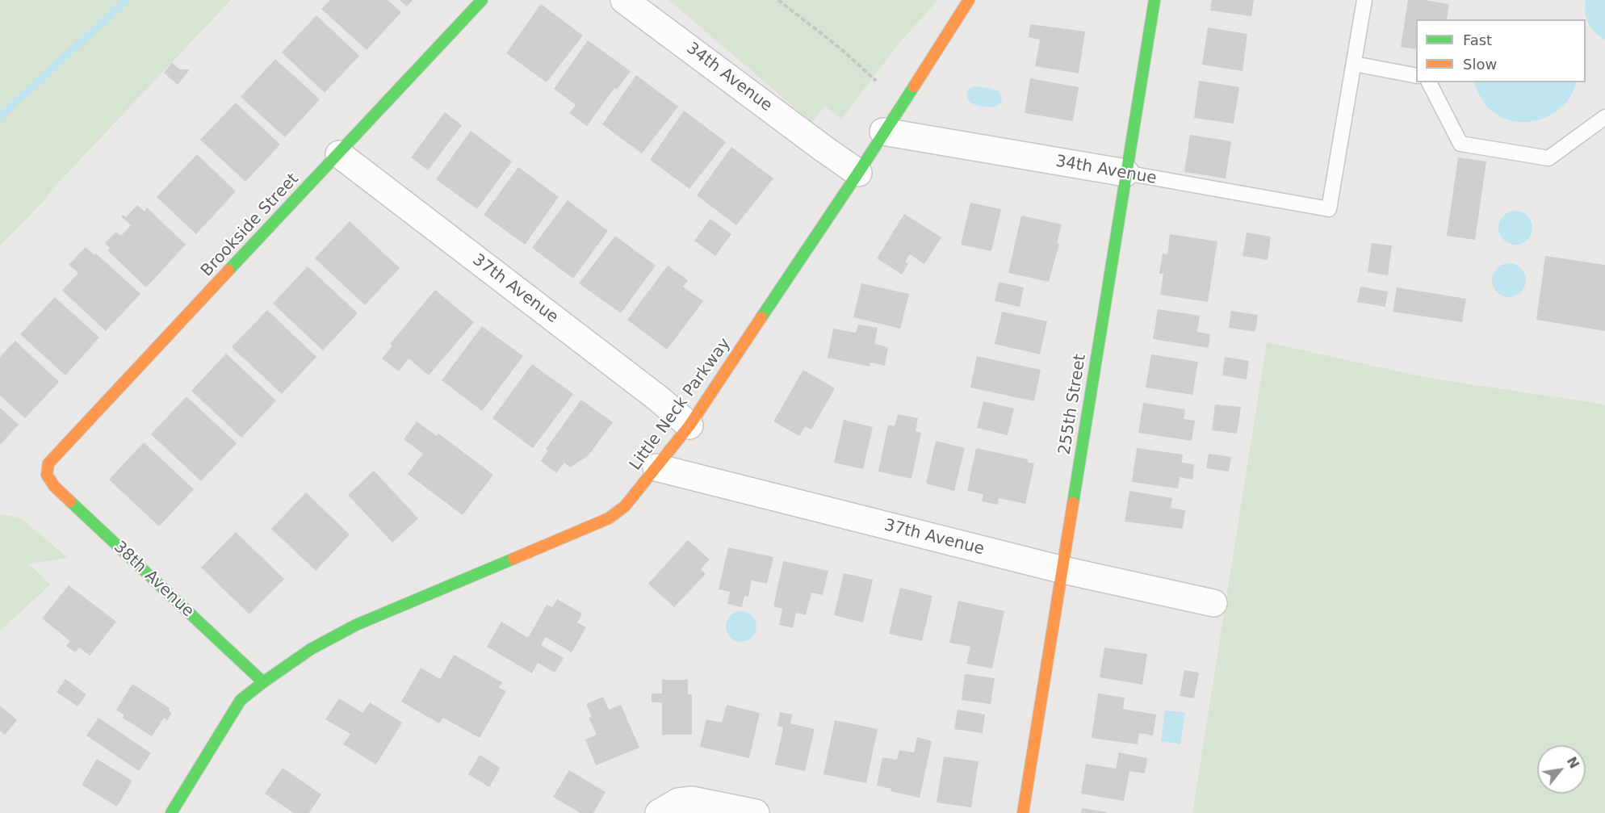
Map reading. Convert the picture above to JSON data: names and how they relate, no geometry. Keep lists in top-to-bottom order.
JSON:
{
  "streets": {
    "street": [
      "34th Avenue",
      "Brookside Street",
      "37th Avenue",
      "Little Neck Parkway",
      "255th Street",
      "38th Avenue"
    ]
  },
  "crossings": [
    ["34th Avenue", "Little Neck Parkway"],
    ["34th Avenue", "255th Street"],
    ["Brookside Street", "37th Avenue"],
    ["Brookside Street", "38th Avenue"],
    ["37th Avenue", "Little Neck Parkway"],
    ["37th Avenue", "255th Street"],
    ["Little Neck Parkway", "38th Avenue"]
  ],
  "legend": ["Fast", "Slow"],
  "north": "top right"
}
